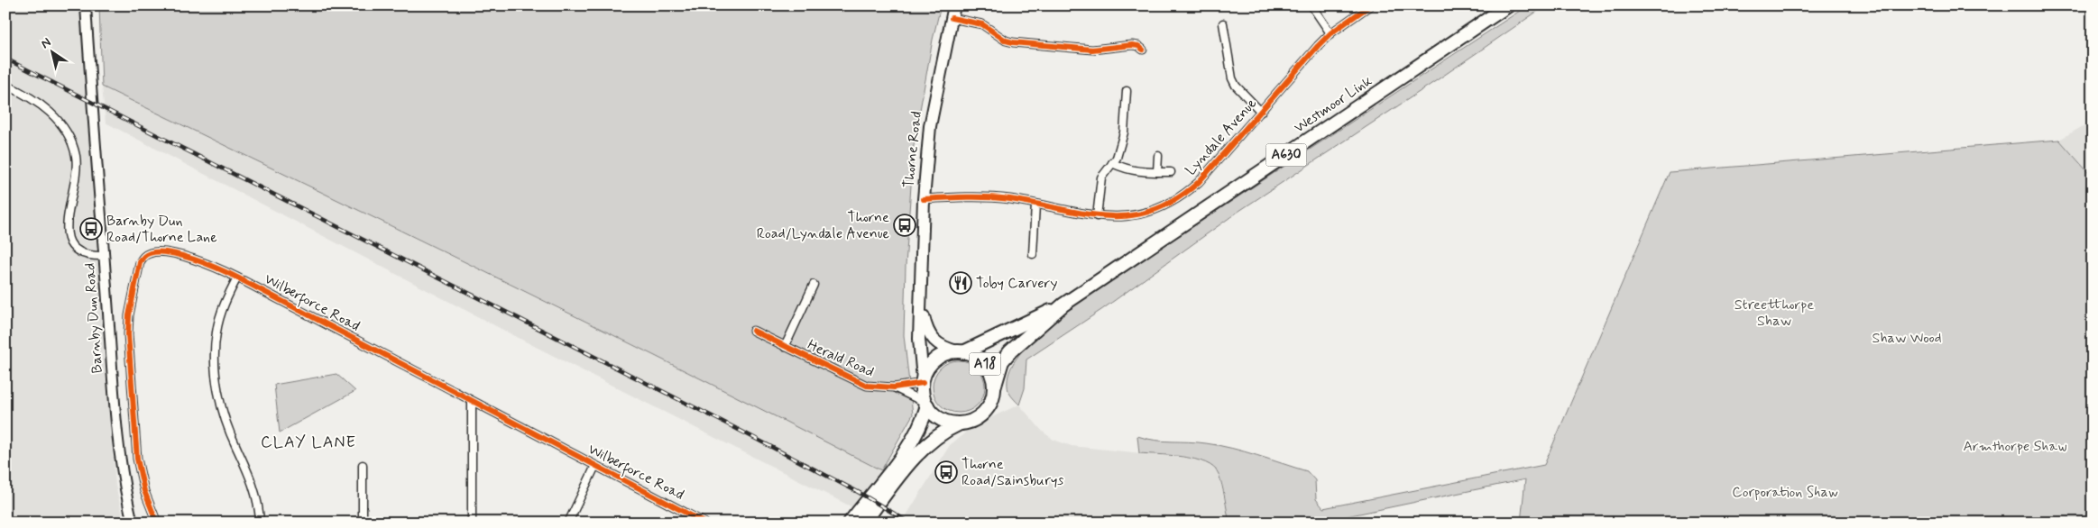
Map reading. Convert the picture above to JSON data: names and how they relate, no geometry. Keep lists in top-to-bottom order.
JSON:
{
  "streets": {
    "highway": ["Westmoor Link", "A630", "A18"],
    "main road": ["Thorne Road"],
    "street": [
      "Lyndale Avenue",
      "Wilberforce Road",
      "Barnby Dun Road",
      "Herald Road"
    ]
  },
  "crossings": [
    ["Westmoor Link", "Herald Road"],
    ["Westmoor Link", "A18"],
    ["Lyndale Avenue", "Thorne Road"],
    ["Thorne Road", "A18"],
    ["Herald Road", "A18"]
  ],
  "districts": ["CLAY LANE"],
  "parks": [
    "Streetthorpe Shaw",
    "Shaw Wood",
    "Armthorpe Shaw",
    "Corporation Shaw"
  ],
  "places": {
    "bus stop": ["Thorne Road/Lyndale Avenue", "Barnby Dun Road/Thorne Lane", "Thorne Road/Sainsburys"],
    "restaurant": ["Toby Carvery"]
  },
  "north": "top left"
}
